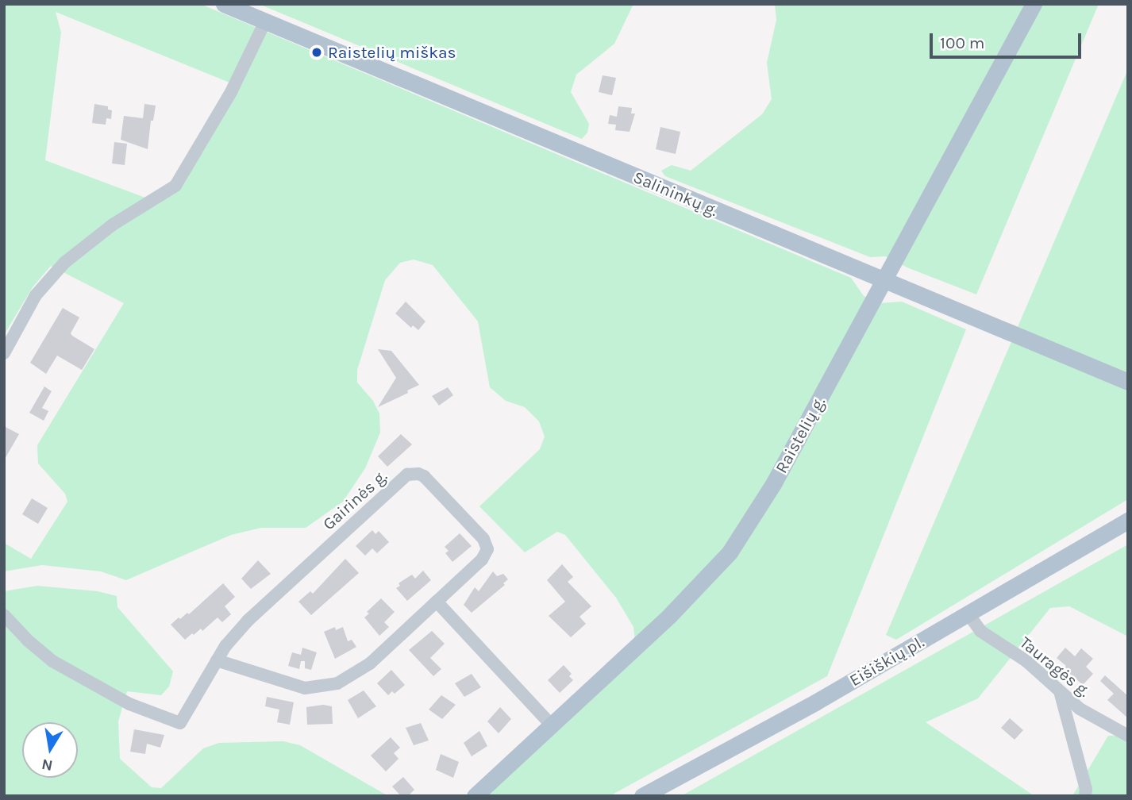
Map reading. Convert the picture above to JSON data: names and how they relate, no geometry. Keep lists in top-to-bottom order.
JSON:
{
  "streets": {
    "main road": ["Salininkų g.", "Raistelių g.", "Eišiškių pl."],
    "street": ["Gairinės g.", "Tauragės g."]
  },
  "crossings": [
    ["Salininkų g.", "Raistelių g."],
    ["Eišiškių pl.", "Tauragės g."]
  ],
  "places": ["Raistelių miškas"],
  "scale_bar": "100 m",
  "north": "bottom"
}
